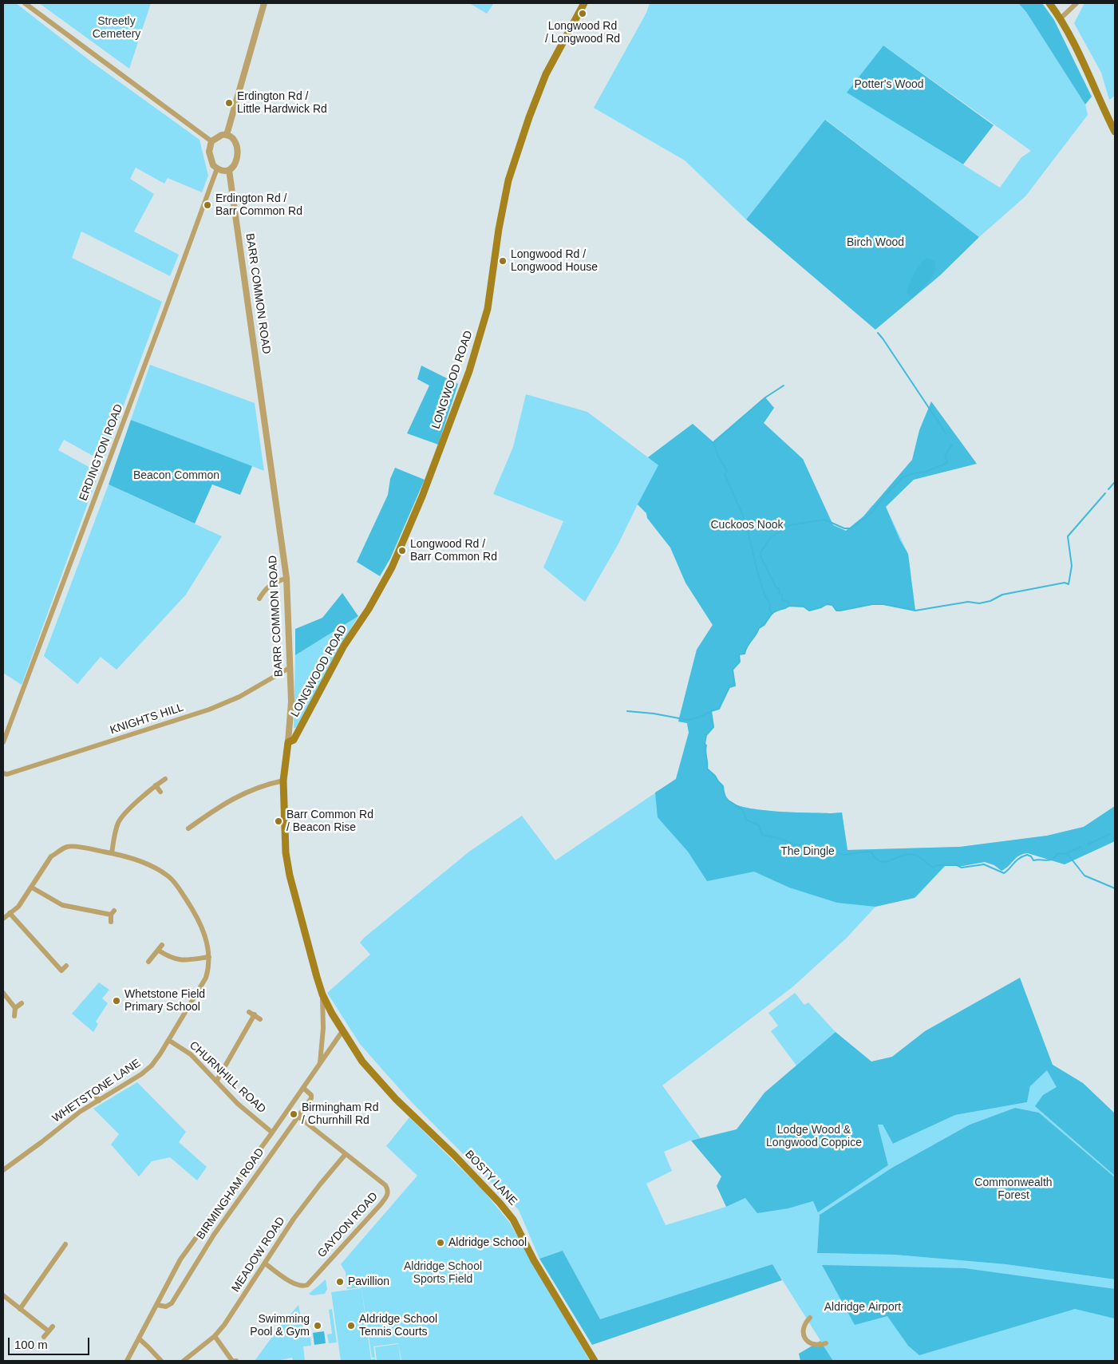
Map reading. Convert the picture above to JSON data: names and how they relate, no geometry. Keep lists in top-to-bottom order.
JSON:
{
  "streets": {
    "main road": ["BARR COMMON ROAD", "LONGWOOD ROAD", "BOSTY LANE"],
    "street": [
      "ERDINGTON ROAD",
      "KNIGHTS HILL",
      "CHURNHILL ROAD",
      "WHETSTONE LANE",
      "BIRMINGHAM ROAD",
      "GAYDON ROAD",
      "MEADOW ROAD"
    ]
  },
  "crossings": [
    ["BARR COMMON ROAD", "LONGWOOD ROAD"],
    ["BARR COMMON ROAD", "ERDINGTON ROAD"],
    ["BARR COMMON ROAD", "KNIGHTS HILL"],
    ["BARR COMMON ROAD", "BOSTY LANE"],
    ["BARR COMMON ROAD", "BIRMINGHAM ROAD"],
    ["CHURNHILL ROAD", "WHETSTONE LANE"],
    ["CHURNHILL ROAD", "BIRMINGHAM ROAD"],
    ["BOSTY LANE", "BIRMINGHAM ROAD"],
    ["BIRMINGHAM ROAD", "GAYDON ROAD"],
    ["GAYDON ROAD", "MEADOW ROAD"]
  ],
  "parks": [
    "Streetly Cemetery",
    "Potter's Wood",
    "Birch Wood",
    "Beacon Common",
    "Cuckoos Nook",
    "The Dingle",
    "Lodge Wood & Longwood Coppice",
    "Commonwealth Forest",
    "Aldridge School Sports Field",
    "Aldridge Airport"
  ],
  "places": [
    "Longwood Rd / Longwood Rd",
    "Erdington Rd / Little Hardwick Rd",
    "Erdington Rd / Barr Common Rd",
    "Longwood Rd / Longwood House",
    "Longwood Rd / Barr Common Rd",
    "Barr Common Rd / Beacon Rise",
    "Whetstone Field Primary School",
    "Birmingham Rd / Churnhill Rd",
    "Aldridge School",
    "Pavillion",
    "Swimming Pool & Gym",
    "Aldridge School Tennis Courts"
  ],
  "scale_bar": "100 m"
}
